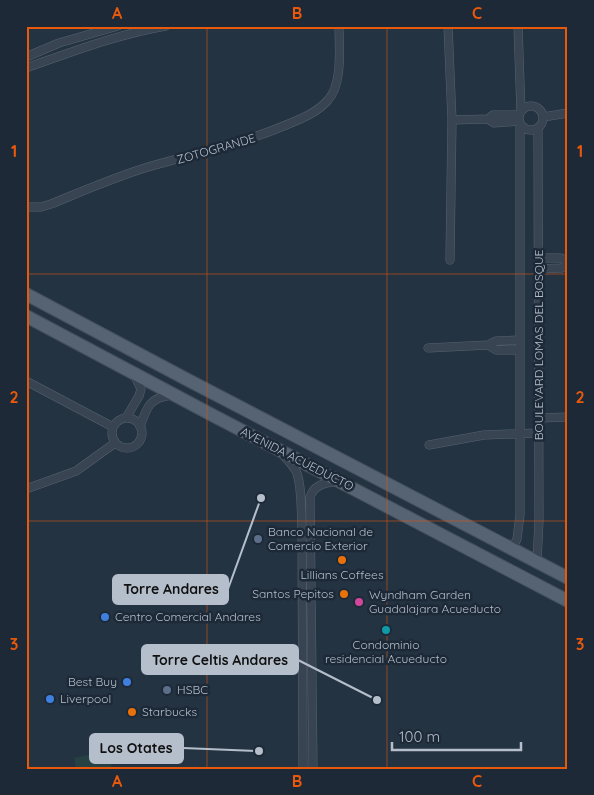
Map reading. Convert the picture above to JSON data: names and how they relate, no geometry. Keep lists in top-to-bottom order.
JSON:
{
  "streets": {
    "main road": ["AVENIDA ACUEDUCTO"],
    "street": ["ZOTOGRANDE", "BOULEVARD LOMAS DEL BOSQUE"]
  },
  "crossings": [
    ["BOULEVARD LOMAS DEL BOSQUE", "AVENIDA ACUEDUCTO"]
  ],
  "places": [
    "Torre Andares",
    "Banco Nacional de Comercio Exterior",
    "Lillians Coffees",
    "Santos Pepitos",
    "Wyndham Garden Guadalajara Acueducto",
    "Centro Comercial Andares",
    "Condominio residencial Acueducto",
    "Best Buy",
    "HSBC",
    "Liverpool",
    "Torre Celtis Andares",
    "Starbucks",
    "Los Otates"
  ],
  "scale_bar": "100 m",
  "grid": {
    "columns": ["A", "B", "C"],
    "rows": ["1", "2", "3"]
  }
}
